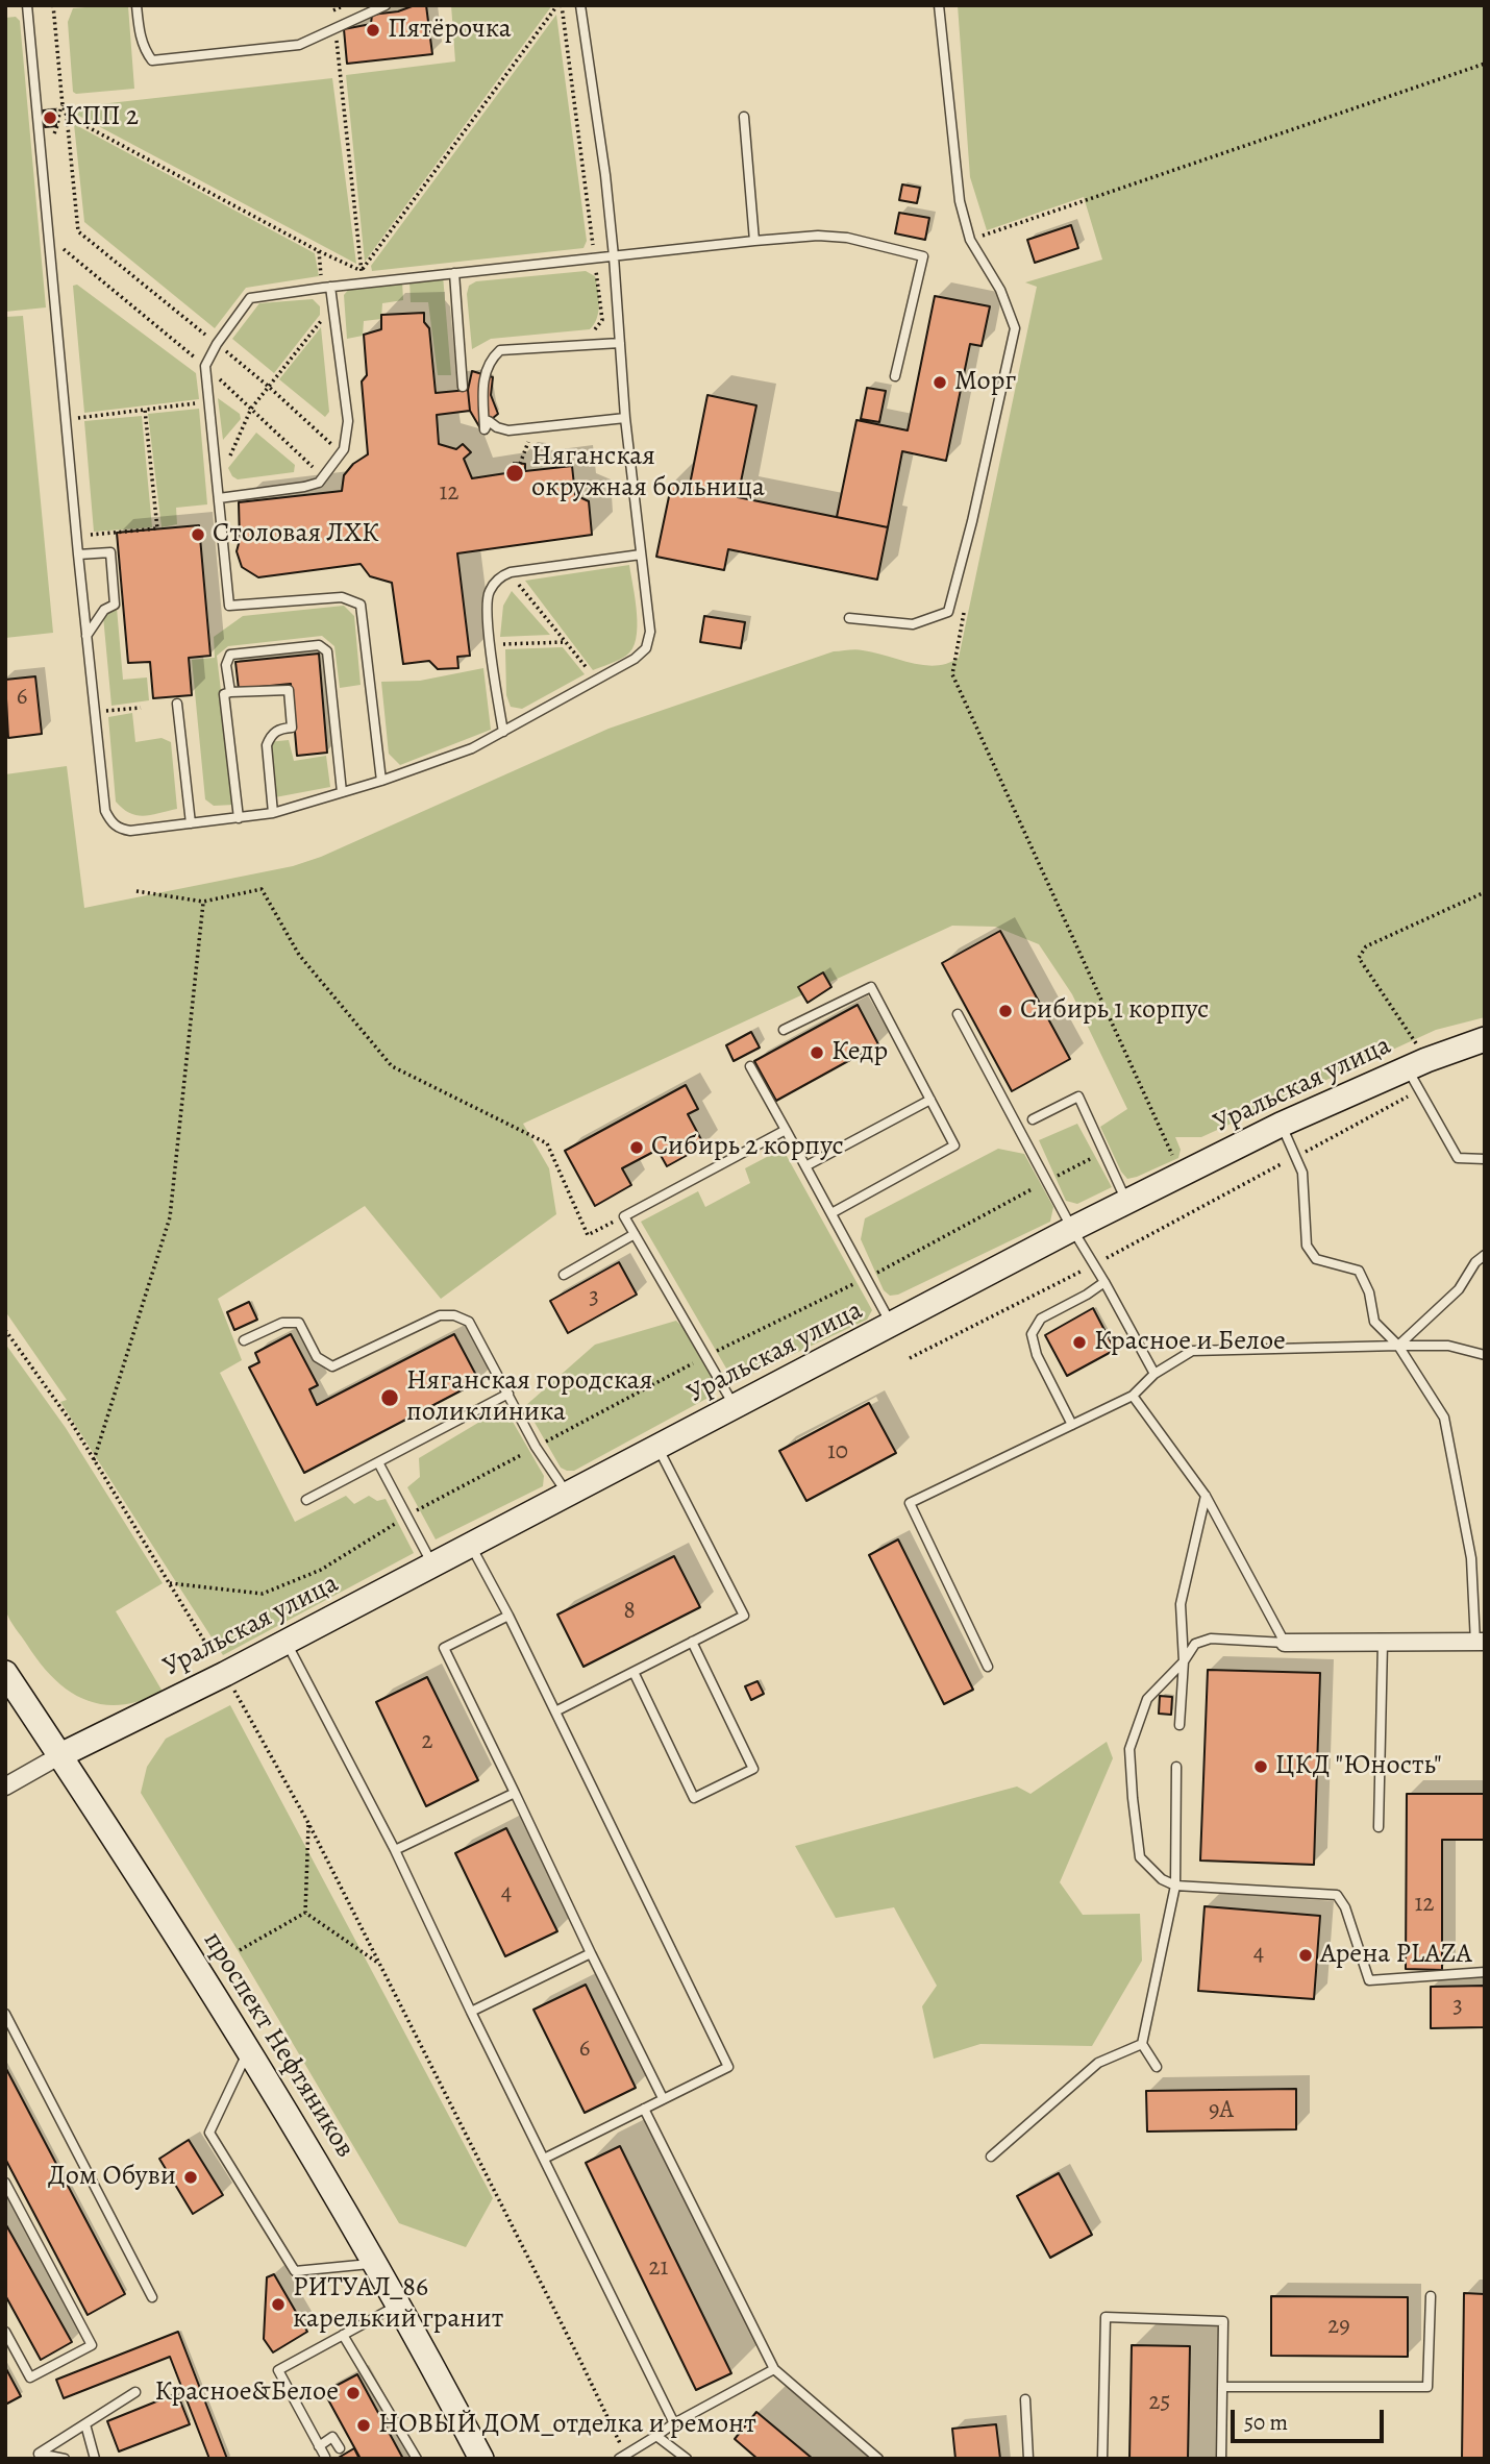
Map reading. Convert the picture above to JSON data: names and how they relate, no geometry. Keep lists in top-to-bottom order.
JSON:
{
  "streets": {
    "street": ["Уральская улица", "проспект Нефтяников"]
  },
  "crossings": [
    ["Уральская улица", "проспект Нефтяников"]
  ],
  "places": [
    "Пятёрочка",
    "КПП 2",
    "Морг",
    "Няганская окружная больница",
    "Столовая ЛХК",
    "Сибирь 1 корпус",
    "Кедр",
    "Сибирь 2 корпус",
    "Красное и Белое",
    "Няганская городская поликлиника",
    "ЦКД \"Юность\"",
    "Арена PLAZA",
    "Дом Обуви",
    "РИТУАЛ_86 карелький гранит",
    "Красное&Белое",
    "НОВЫЙ ДОМ_отделка и ремонт"
  ],
  "house_numbers": [
    "12",
    "6",
    "3",
    "10",
    "8",
    "2",
    "4",
    "12",
    "4",
    "3",
    "6",
    "9А",
    "21",
    "29",
    "25"
  ],
  "scale_bar": "50 m"
}
